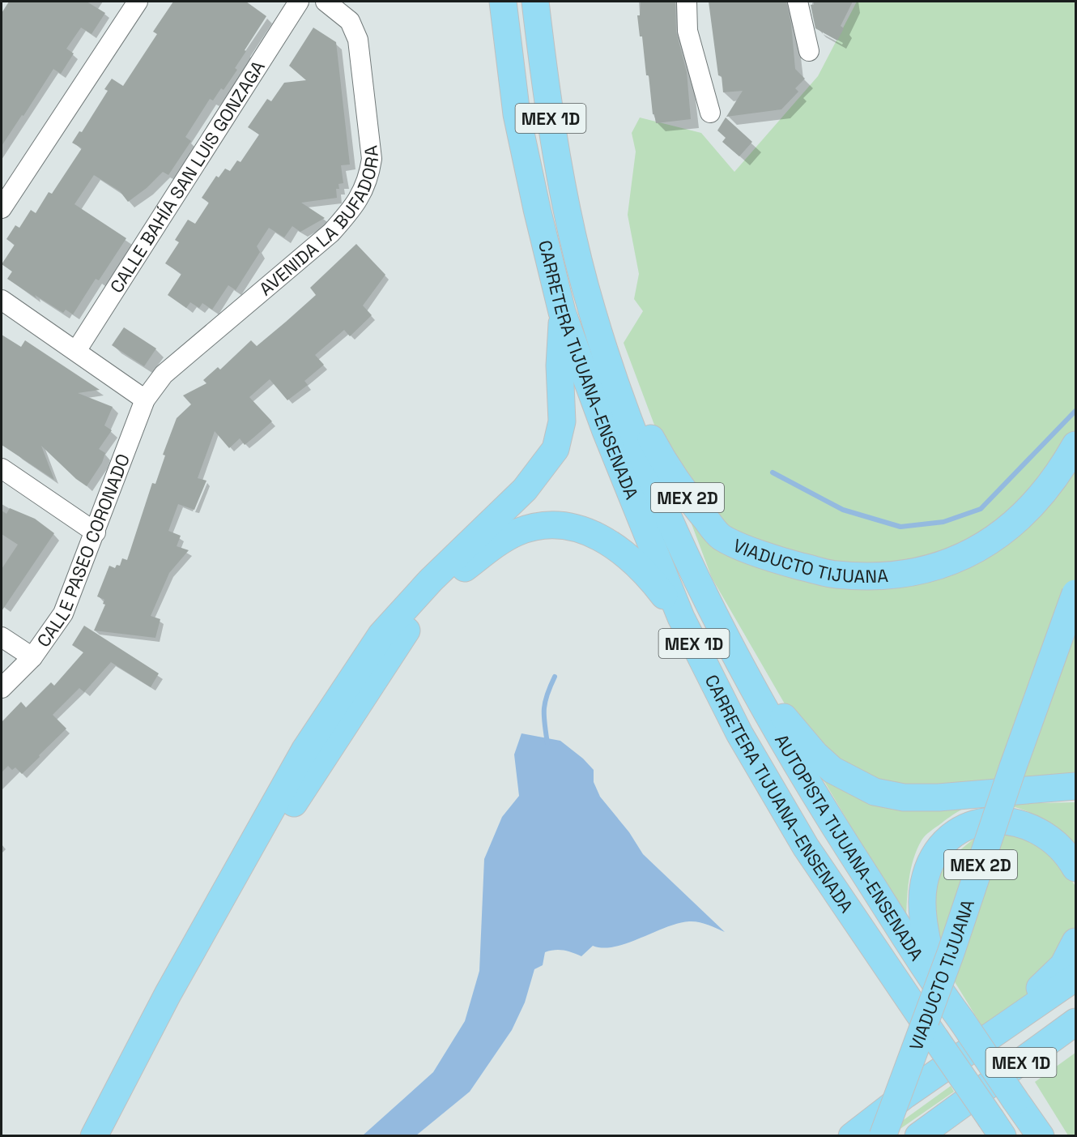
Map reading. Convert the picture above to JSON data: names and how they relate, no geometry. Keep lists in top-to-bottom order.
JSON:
{
  "streets": {
    "highway": [
      "MEX 1D",
      "CARRETERA TIJUANA–ENSENADA",
      "MEX 2D",
      "VIADUCTO TIJUANA",
      "AUTOPISTA TIJUANA-ENSENADA"
    ],
    "street": ["CALLE BAHÍA SAN LUIS GONZAGA", "AVENIDA LA BUFADORA", "CALLE PASEO CORONADO"]
  },
  "crossings": [
    ["MEX 1D", "CARRETERA TIJUANA–ENSENADA"],
    ["MEX 1D", "AUTOPISTA TIJUANA-ENSENADA"],
    ["AVENIDA LA BUFADORA", "CALLE PASEO CORONADO"],
    ["CARRETERA TIJUANA–ENSENADA", "VIADUCTO TIJUANA"],
    ["CARRETERA TIJUANA–ENSENADA", "AUTOPISTA TIJUANA-ENSENADA"]
  ]
}
